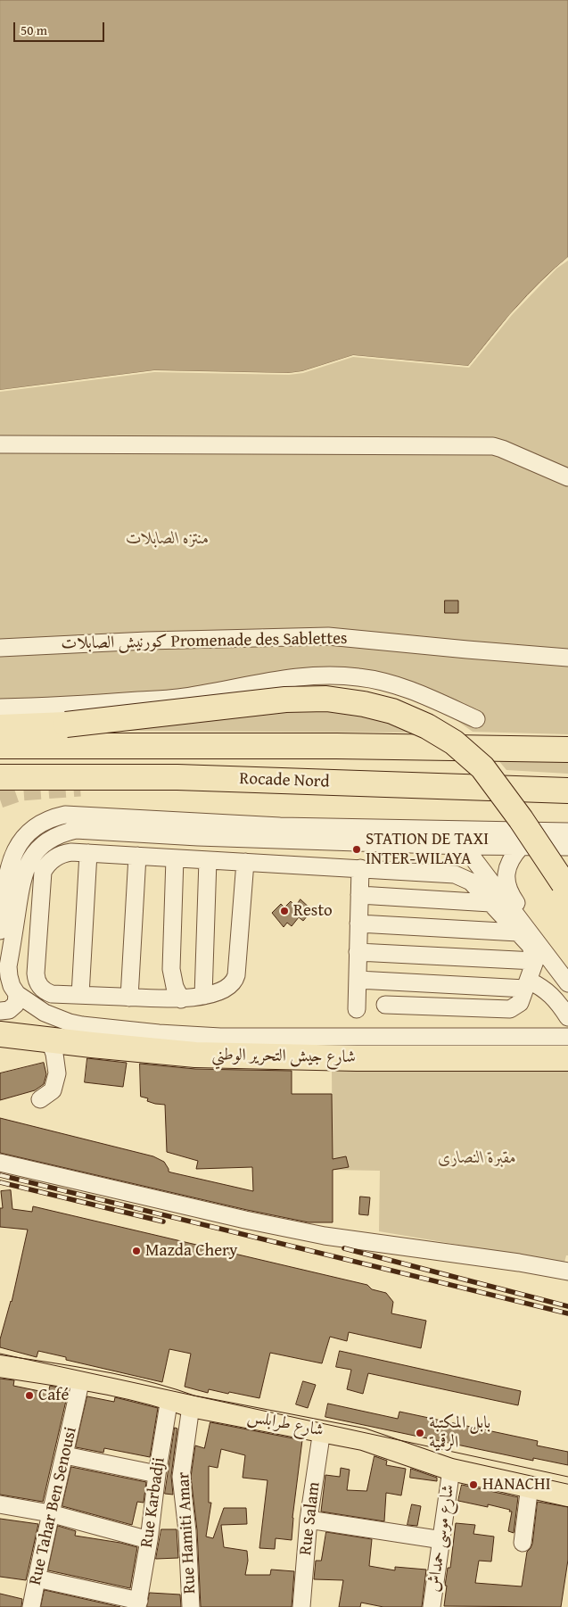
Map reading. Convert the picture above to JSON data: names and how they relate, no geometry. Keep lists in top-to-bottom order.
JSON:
{
  "streets": {
    "highway": ["Rocade Nord", "شارع جيش التحرير الوطني"],
    "main road": ["شارع طرابلس"],
    "street": [
      "كورنيش الصابلات Promenade des Sablettes",
      "Rue Karbadji",
      "Rue Tahar Ben Senousi",
      "Rue Salam",
      "Rue Hamiti Amar",
      "شارع موسى حمداش"
    ]
  },
  "crossings": [
    ["شارع طرابلس", "Rue Karbadji"],
    ["شارع طرابلس", "Rue Tahar Ben Senousi"],
    ["شارع طرابلس", "Rue Salam"],
    ["شارع طرابلس", "Rue Hamiti Amar"],
    ["شارع طرابلس", "شارع موسى حمداش"]
  ],
  "parks": ["منتزه الصابلات", "مقبرة النصارى"],
  "places": [
    "STATION DE TAXI INTER-WILAYA",
    "Resto",
    "Mazda Chery",
    "Café",
    "بابل المكتبة الرقمية",
    "HANACHI"
  ],
  "scale_bar": "50 m"
}
